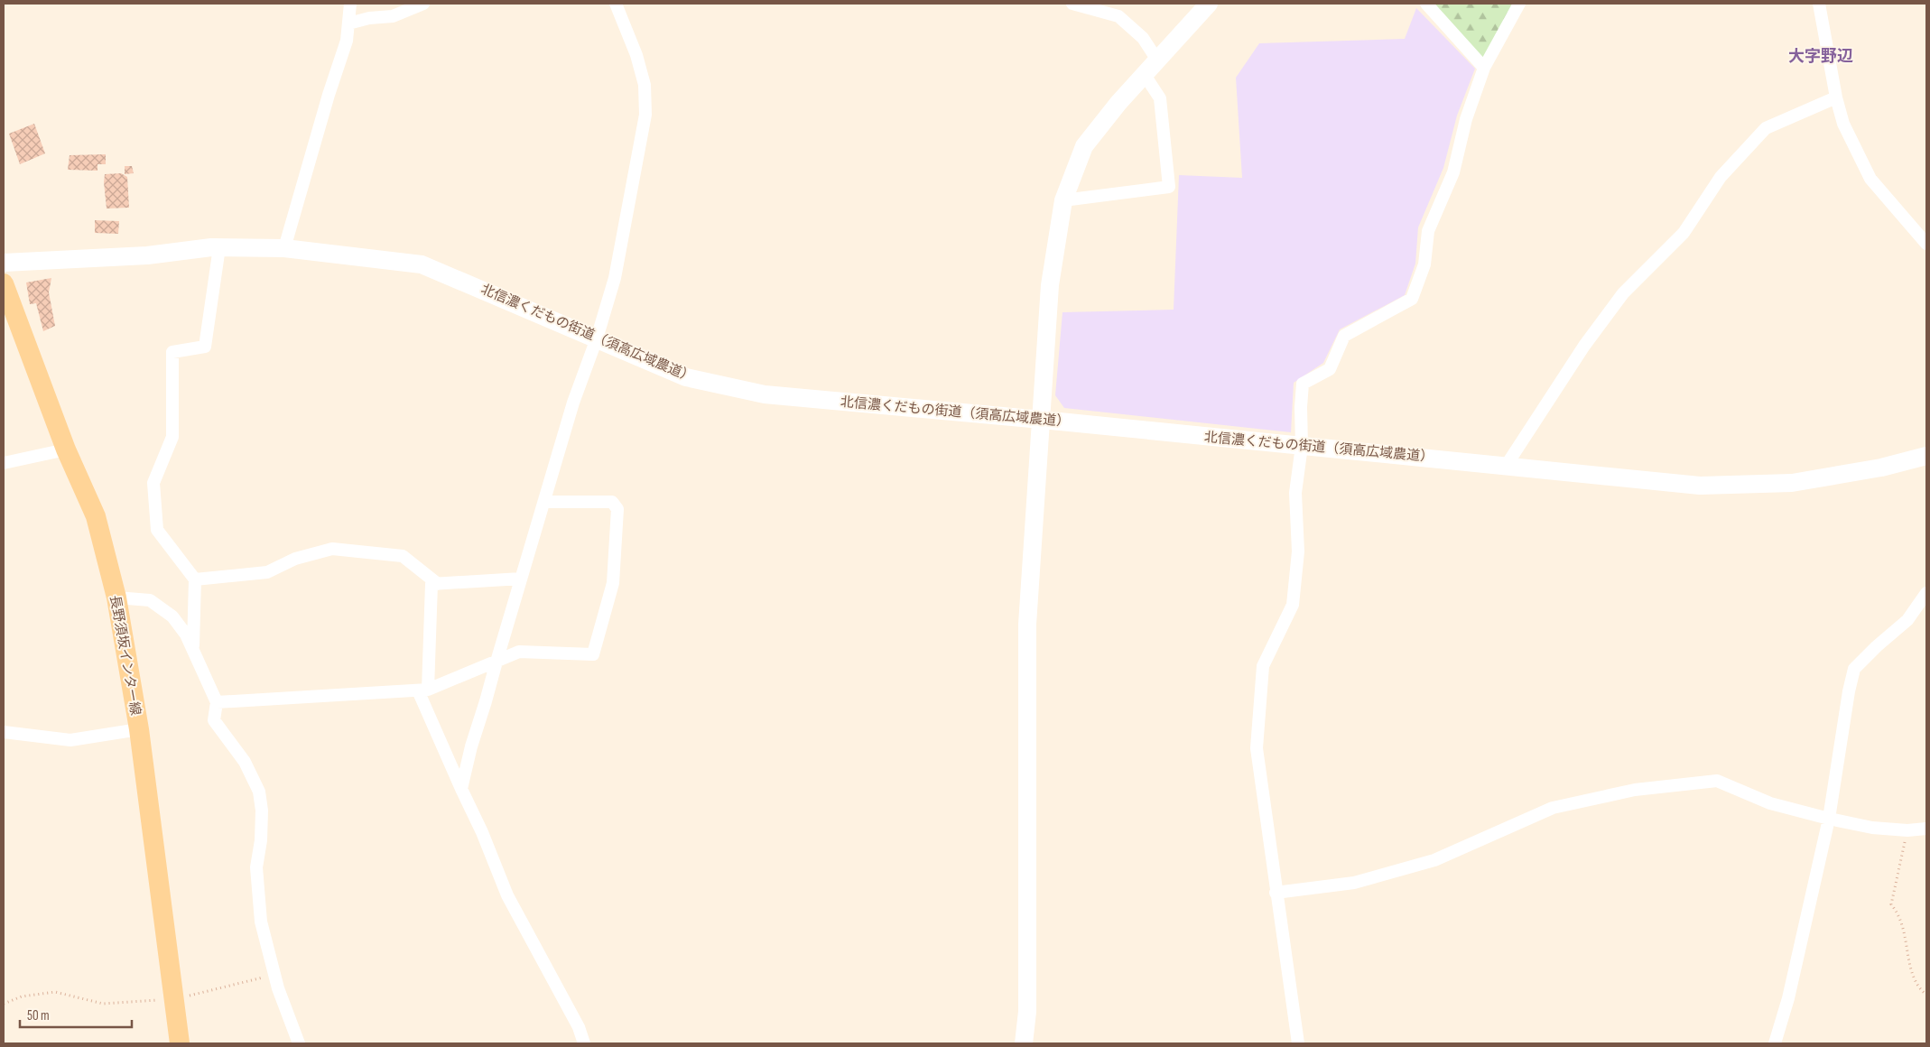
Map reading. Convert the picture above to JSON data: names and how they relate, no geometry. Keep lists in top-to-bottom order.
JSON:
{
  "streets": {
    "main road": ["長野須坂インター線"],
    "street": ["北信濃くだもの街道（須高広域農道）"]
  },
  "districts": ["大字野辺"],
  "scale_bar": "50 m"
}
